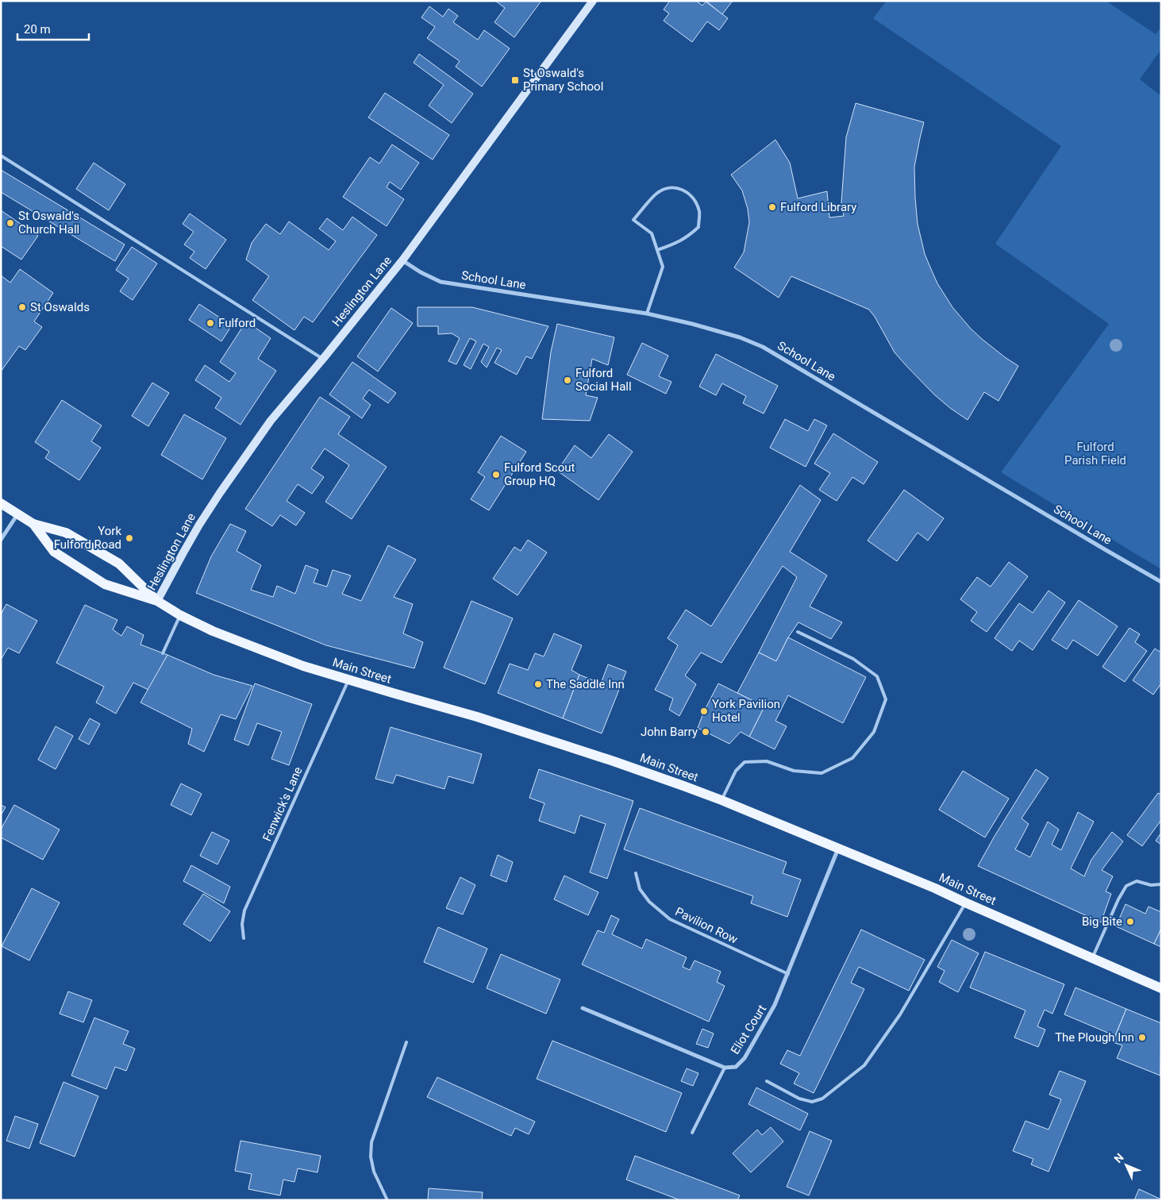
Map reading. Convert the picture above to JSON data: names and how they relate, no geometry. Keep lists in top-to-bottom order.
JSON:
{
  "streets": {
    "main road": ["Main Street"],
    "street": ["School Lane", "Heslington Lane", "Eliot Court"],
    "lane": ["Fenwick's Lane", "Pavilion Row"]
  },
  "crossings": [
    ["School Lane", "Heslington Lane"],
    ["Heslington Lane", "Main Street"],
    ["Main Street", "Fenwick's Lane"],
    ["Main Street", "Eliot Court"],
    ["Pavilion Row", "Eliot Court"]
  ],
  "parks": ["Fulford Parish Field"],
  "places": {
    "transit": ["St Oswald's Primary School"],
    "other": [
      "Fulford Library",
      "St Oswald's Church Hall",
      "St Oswalds",
      "Fulford",
      "Fulford Social Hall",
      "Fulford Scout Group HQ",
      "York Fulford Road",
      "The Saddle Inn",
      "York Pavilion Hotel",
      "John Barry",
      "Big Bite",
      "The Plough Inn"
    ]
  },
  "scale_bar": "20 m",
  "north": "top left"
}
